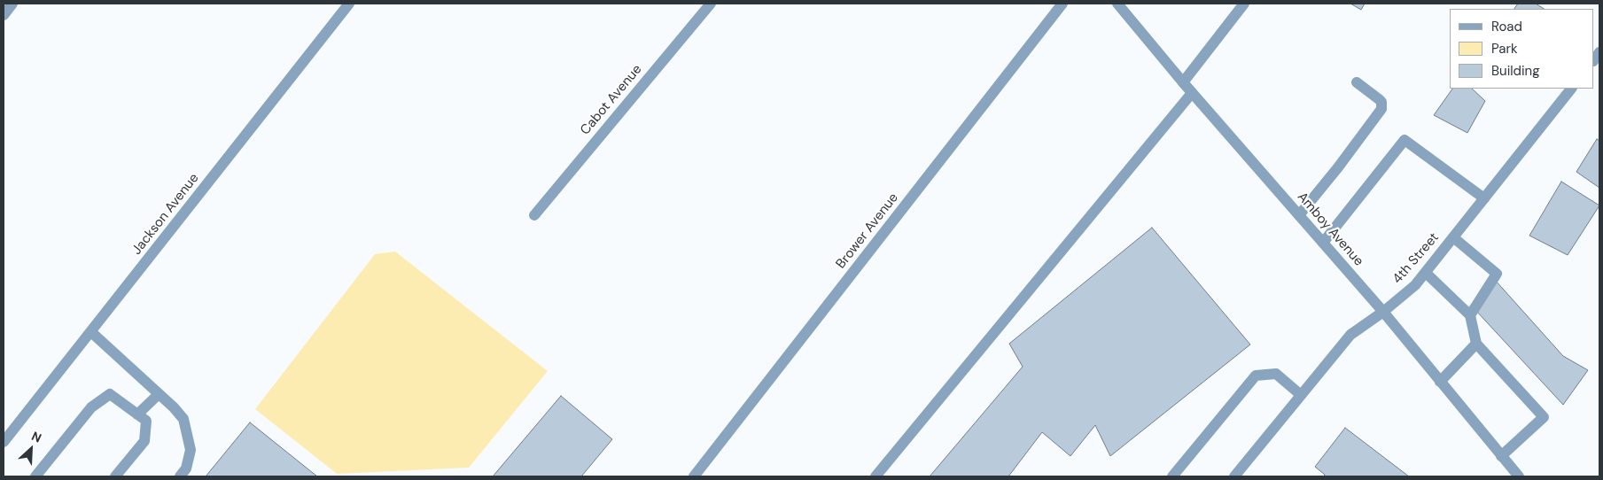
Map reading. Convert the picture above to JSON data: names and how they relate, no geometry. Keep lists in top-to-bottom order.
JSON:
{
  "streets": {
    "street": [
      "Cabot Avenue",
      "Jackson Avenue",
      "Amboy Avenue",
      "Brower Avenue",
      "4th Street"
    ]
  },
  "crossings": [
    ["Amboy Avenue", "4th Street"]
  ],
  "legend": ["Road", "Park", "Building"],
  "north": "top right"
}
